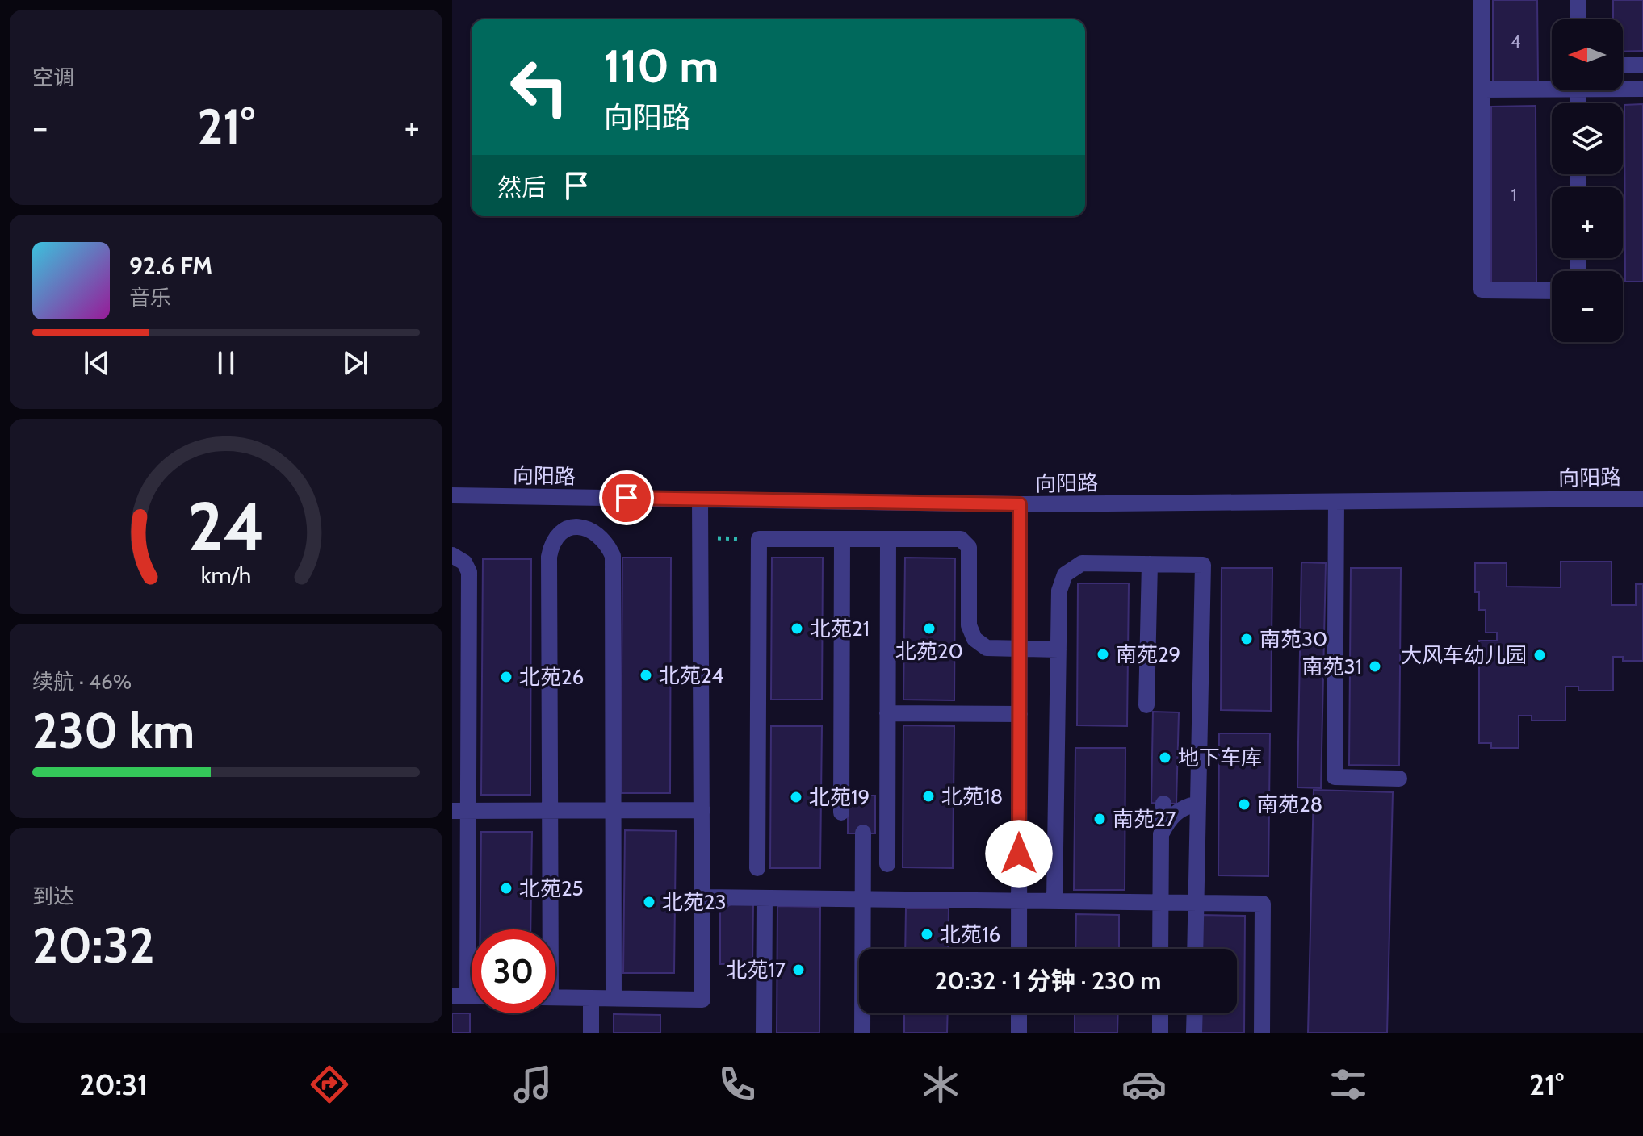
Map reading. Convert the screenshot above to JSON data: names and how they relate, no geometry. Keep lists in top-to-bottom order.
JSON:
{
  "streets": {
    "street": ["向阳路"]
  },
  "places": [
    "北苑21",
    "北苑20",
    "南苑30",
    "南苑29",
    "大风车幼儿园",
    "南苑31",
    "北苑24",
    "北苑26",
    "地下车库",
    "北苑18",
    "北苑19",
    "南苑28",
    "南苑27",
    "北苑25",
    "北苑23",
    "北苑16",
    "北苑17"
  ],
  "house_numbers": ["4", "1"],
  "north": "left",
  "page": {
    "tile": [
      "空调",
      ["续航 · 46%", "230 km"],
      ["到达", "20:32"]
    ],
    "map_buttons": ["+", "−"],
    "turn": ["110 m", "向阳路"],
    "heat": ["−", "21°", "+"],
    "then": "然后",
    "song": ["92.6 FM", "音乐"],
    "limit": "30",
    "trip": "20:32 · 1 分钟 · 230 m",
    "tabs": ["20:31", "21°"],
    "gauge": ["24", "km/h"]
  }
}
